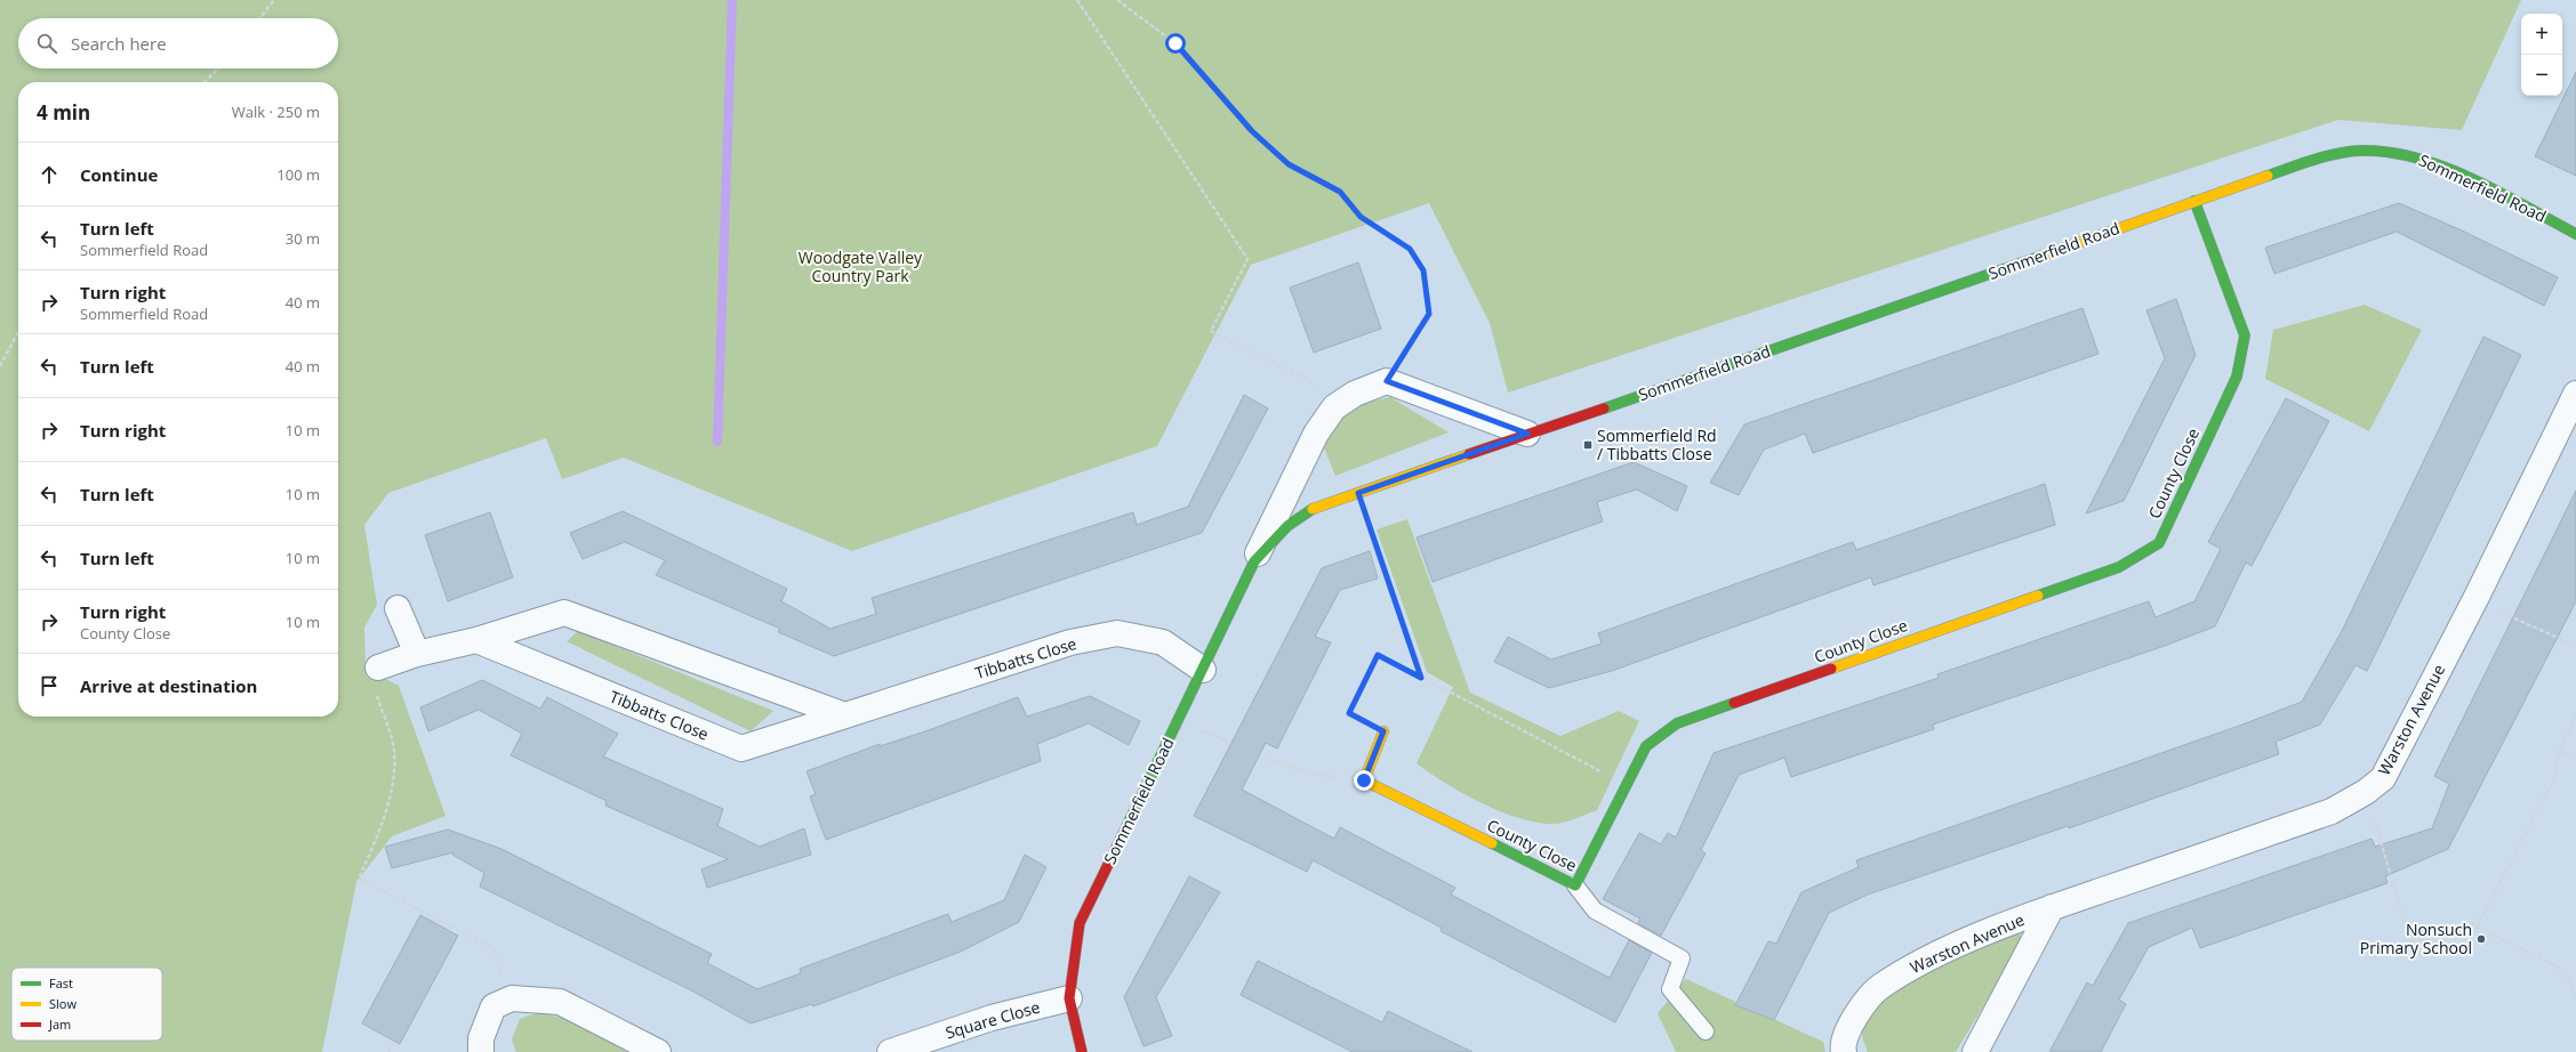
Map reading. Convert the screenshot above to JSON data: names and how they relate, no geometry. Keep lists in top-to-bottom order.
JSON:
{
  "streets": {
    "street": [
      "Sommerfield Road",
      "County Close",
      "Tibbatts Close",
      "Warston Avenue",
      "Square Close"
    ]
  },
  "crossings": [
    ["Sommerfield Road", "County Close"],
    ["Sommerfield Road", "Tibbatts Close"],
    ["Sommerfield Road", "Square Close"]
  ],
  "parks": ["Woodgate Valley Country Park"],
  "places": {
    "transit": ["Sommerfield Rd / Tibbatts Close"],
    "other": ["Nonsuch Primary School"]
  },
  "legend": ["Fast", "Slow", "Jam"],
  "page": {
    "map_buttons": ["+", "−"],
    "search": "Search here",
    "heading": ["4 min", "Walk · 250 m"],
    "list": [
      ["Continue", "100 m"],
      ["Turn left", "Sommerfield Road", "30 m"],
      ["Turn right", "Sommerfield Road", "40 m"],
      ["Turn left", "40 m"],
      ["Turn right", "10 m"],
      ["Turn left", "10 m"],
      ["Turn left", "10 m"],
      ["Turn right", "County Close", "10 m"],
      "Arrive at destination"
    ]
  }
}
